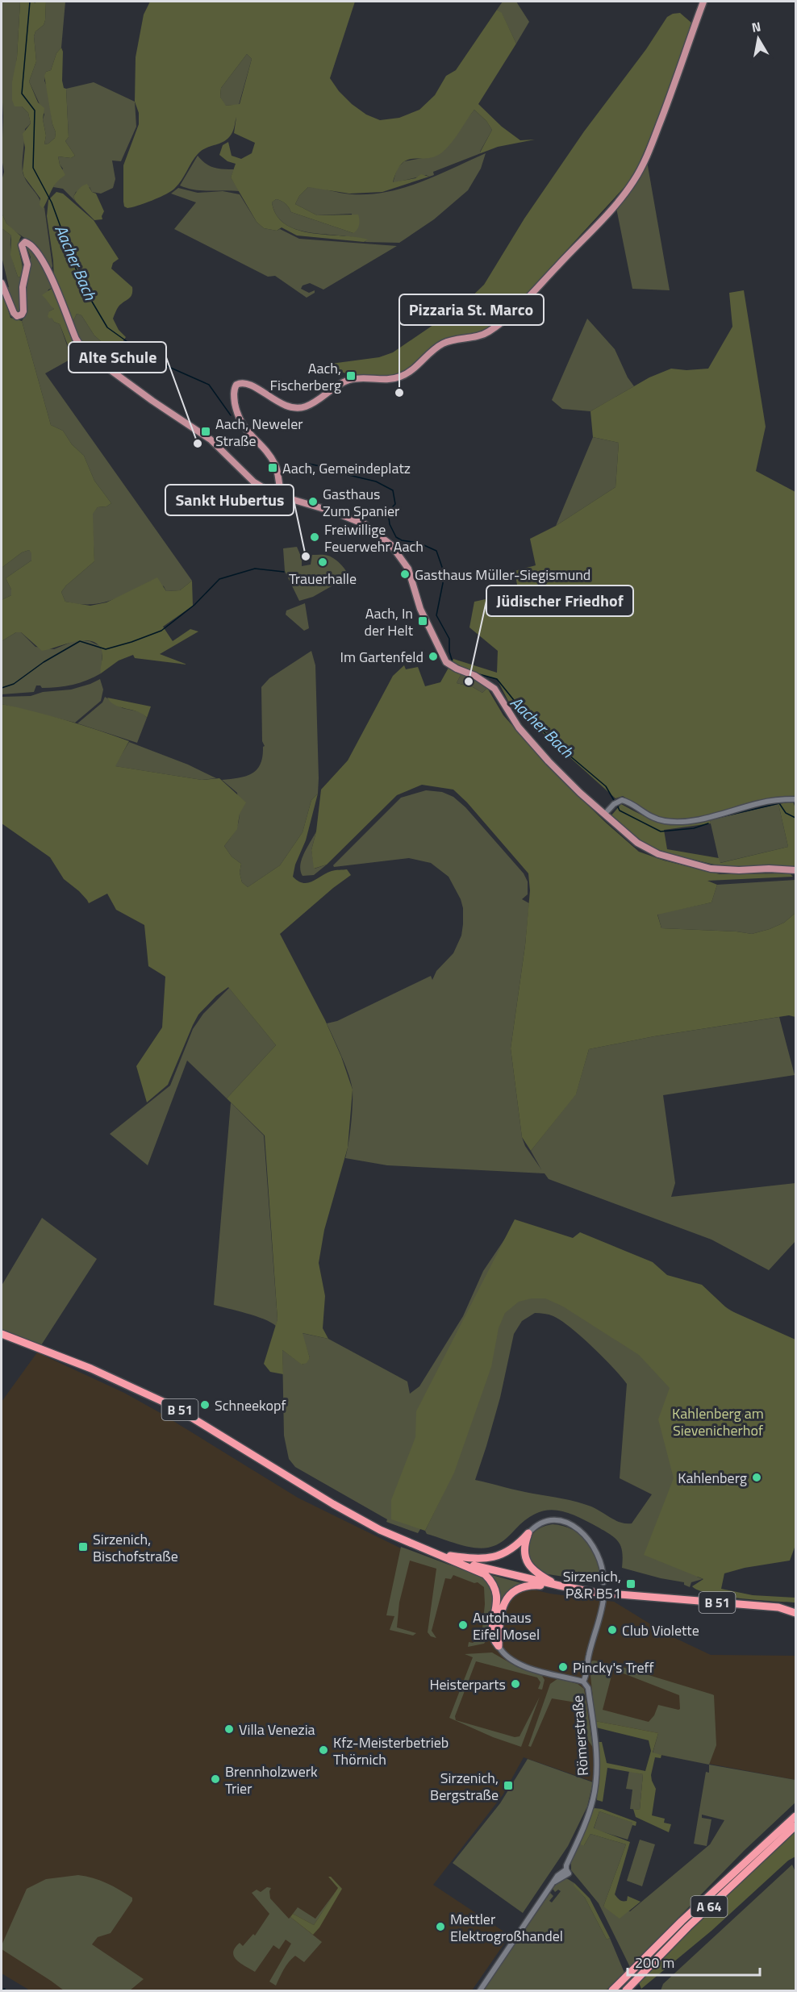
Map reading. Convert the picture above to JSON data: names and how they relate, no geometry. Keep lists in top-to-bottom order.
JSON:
{
  "streets": {
    "highway": ["B 51", "A 64"],
    "street": ["Römerstraße"]
  },
  "crossings": [
    ["B 51", "Römerstraße"]
  ],
  "water": ["Aacher Bach"],
  "parks": ["Kahlenberg am Sievenicherhof"],
  "places": {
    "transit": [
      "Aach, Fischerberg",
      "Aach, Neweler Straße",
      "Aach, Gemeindeplatz",
      "Aach, In der Helt",
      "Sirzenich, Bischofstraße",
      "Sirzenich, P&R B51",
      "Sirzenich, Bergstraße"
    ],
    "other": [
      "Pizzaria St. Marco",
      "Alte Schule",
      "Gasthaus Zum Spanier",
      "Freiwillige Feuerwehr Aach",
      "Sankt Hubertus",
      "Trauerhalle",
      "Gasthaus Müller-Siegismund",
      "Im Gartenfeld",
      "Jüdischer Friedhof",
      "Schneekopf",
      "Kahlenberg",
      "Autohaus Eifel Mosel",
      "Club Violette",
      "Pincky's Treff",
      "Heisterparts",
      "Villa Venezia",
      "Kfz-Meisterbetrieb Thörnich",
      "Brennholzwerk Trier",
      "Mettler Elektrogroßhandel"
    ]
  },
  "scale_bar": "200 m",
  "north": "top"
}
